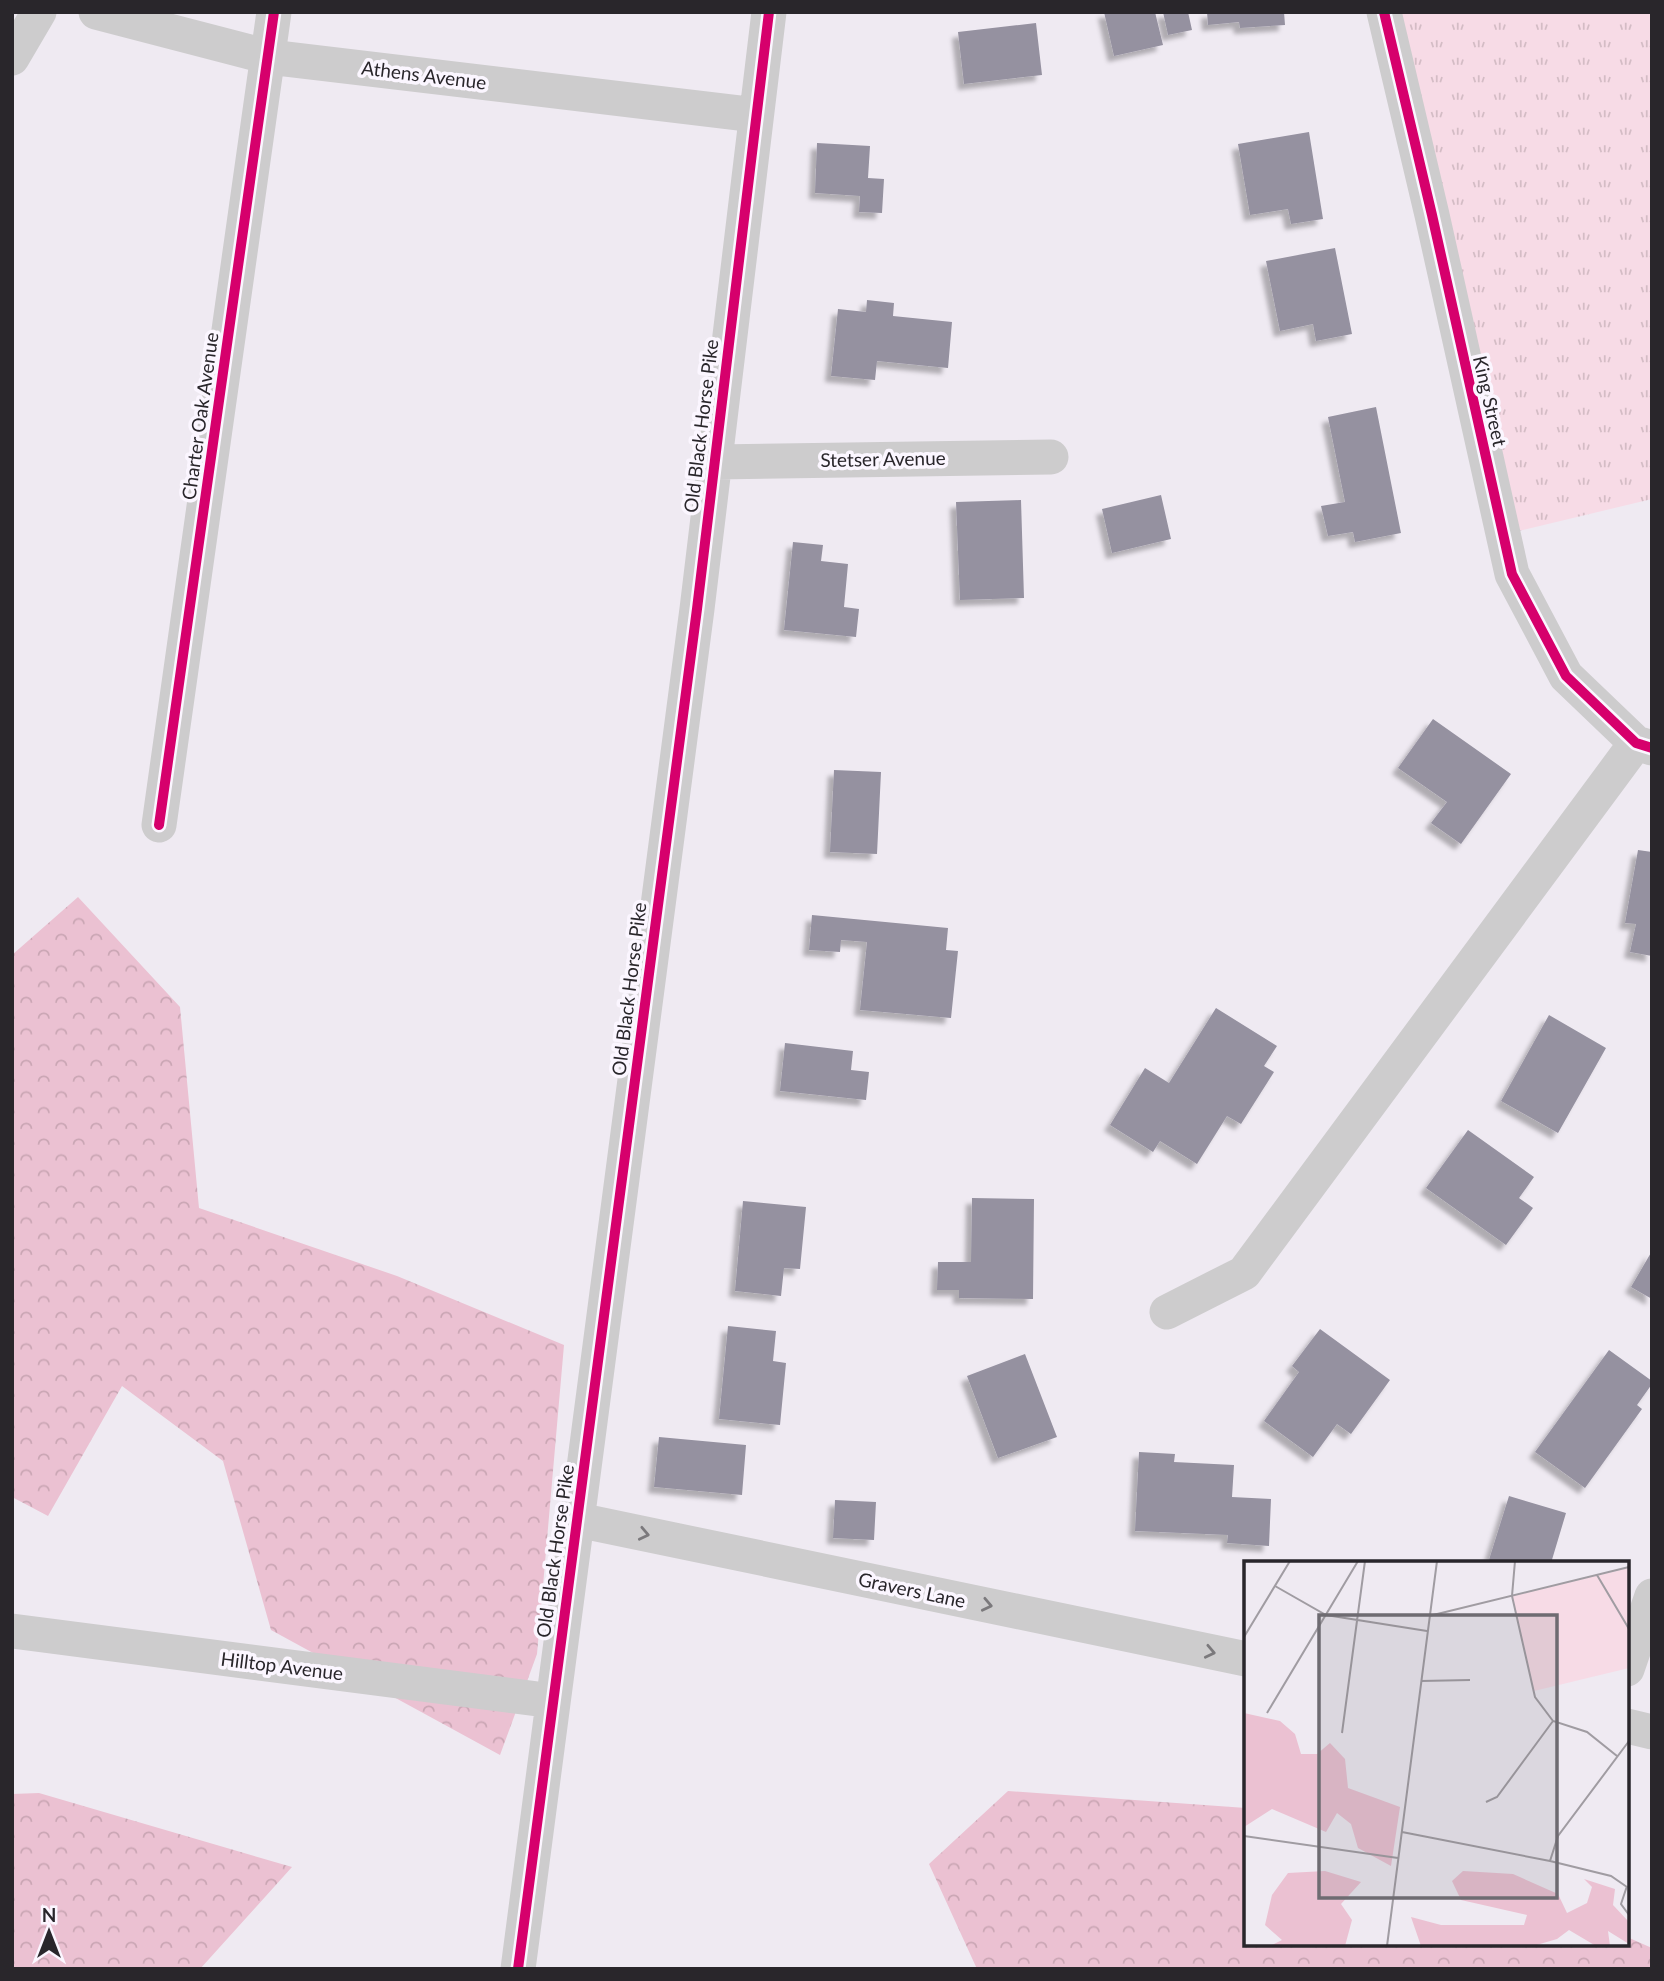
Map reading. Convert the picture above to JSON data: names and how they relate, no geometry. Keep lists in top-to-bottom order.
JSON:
{
  "streets": {
    "street": [
      "Athens Avenue",
      "King Street",
      "Charter Oak Avenue",
      "Old Black Horse Pike",
      "Stetser Avenue",
      "Gravers Lane",
      "Hilltop Avenue"
    ]
  },
  "crossings": [
    ["Athens Avenue", "Charter Oak Avenue"],
    ["Athens Avenue", "Old Black Horse Pike"],
    ["Old Black Horse Pike", "Stetser Avenue"],
    ["Old Black Horse Pike", "Gravers Lane"],
    ["Old Black Horse Pike", "Hilltop Avenue"]
  ],
  "one_way": ["Gravers Lane"],
  "north": "top"
}
